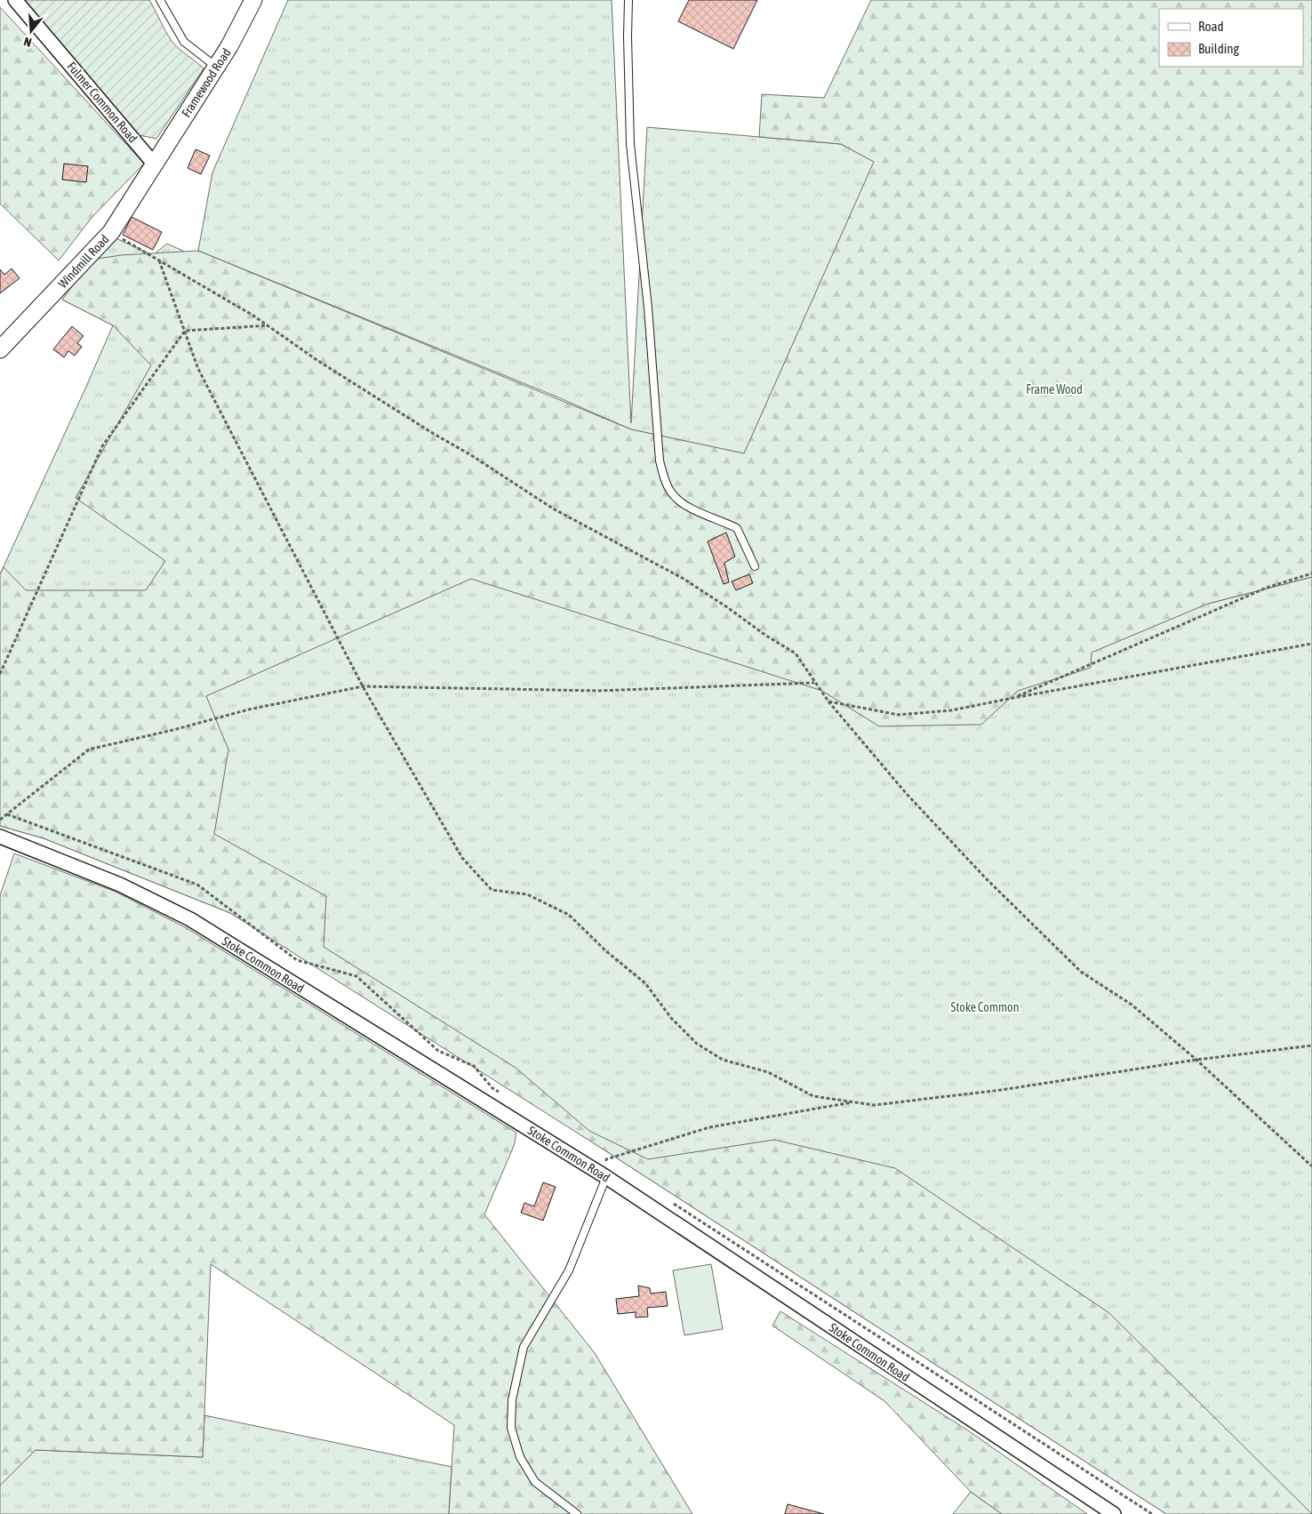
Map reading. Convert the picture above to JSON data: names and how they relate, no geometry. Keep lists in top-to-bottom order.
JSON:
{
  "streets": {
    "street": [
      "Framewood Road",
      "Fulmer Common Road",
      "Windmill Road",
      "Stoke Common Road"
    ]
  },
  "crossings": [
    ["Framewood Road", "Fulmer Common Road"],
    ["Framewood Road", "Windmill Road"],
    ["Fulmer Common Road", "Windmill Road"]
  ],
  "parks": ["Frame Wood", "Stoke Common"],
  "legend": ["Road", "Building"],
  "north": "bottom"
}
